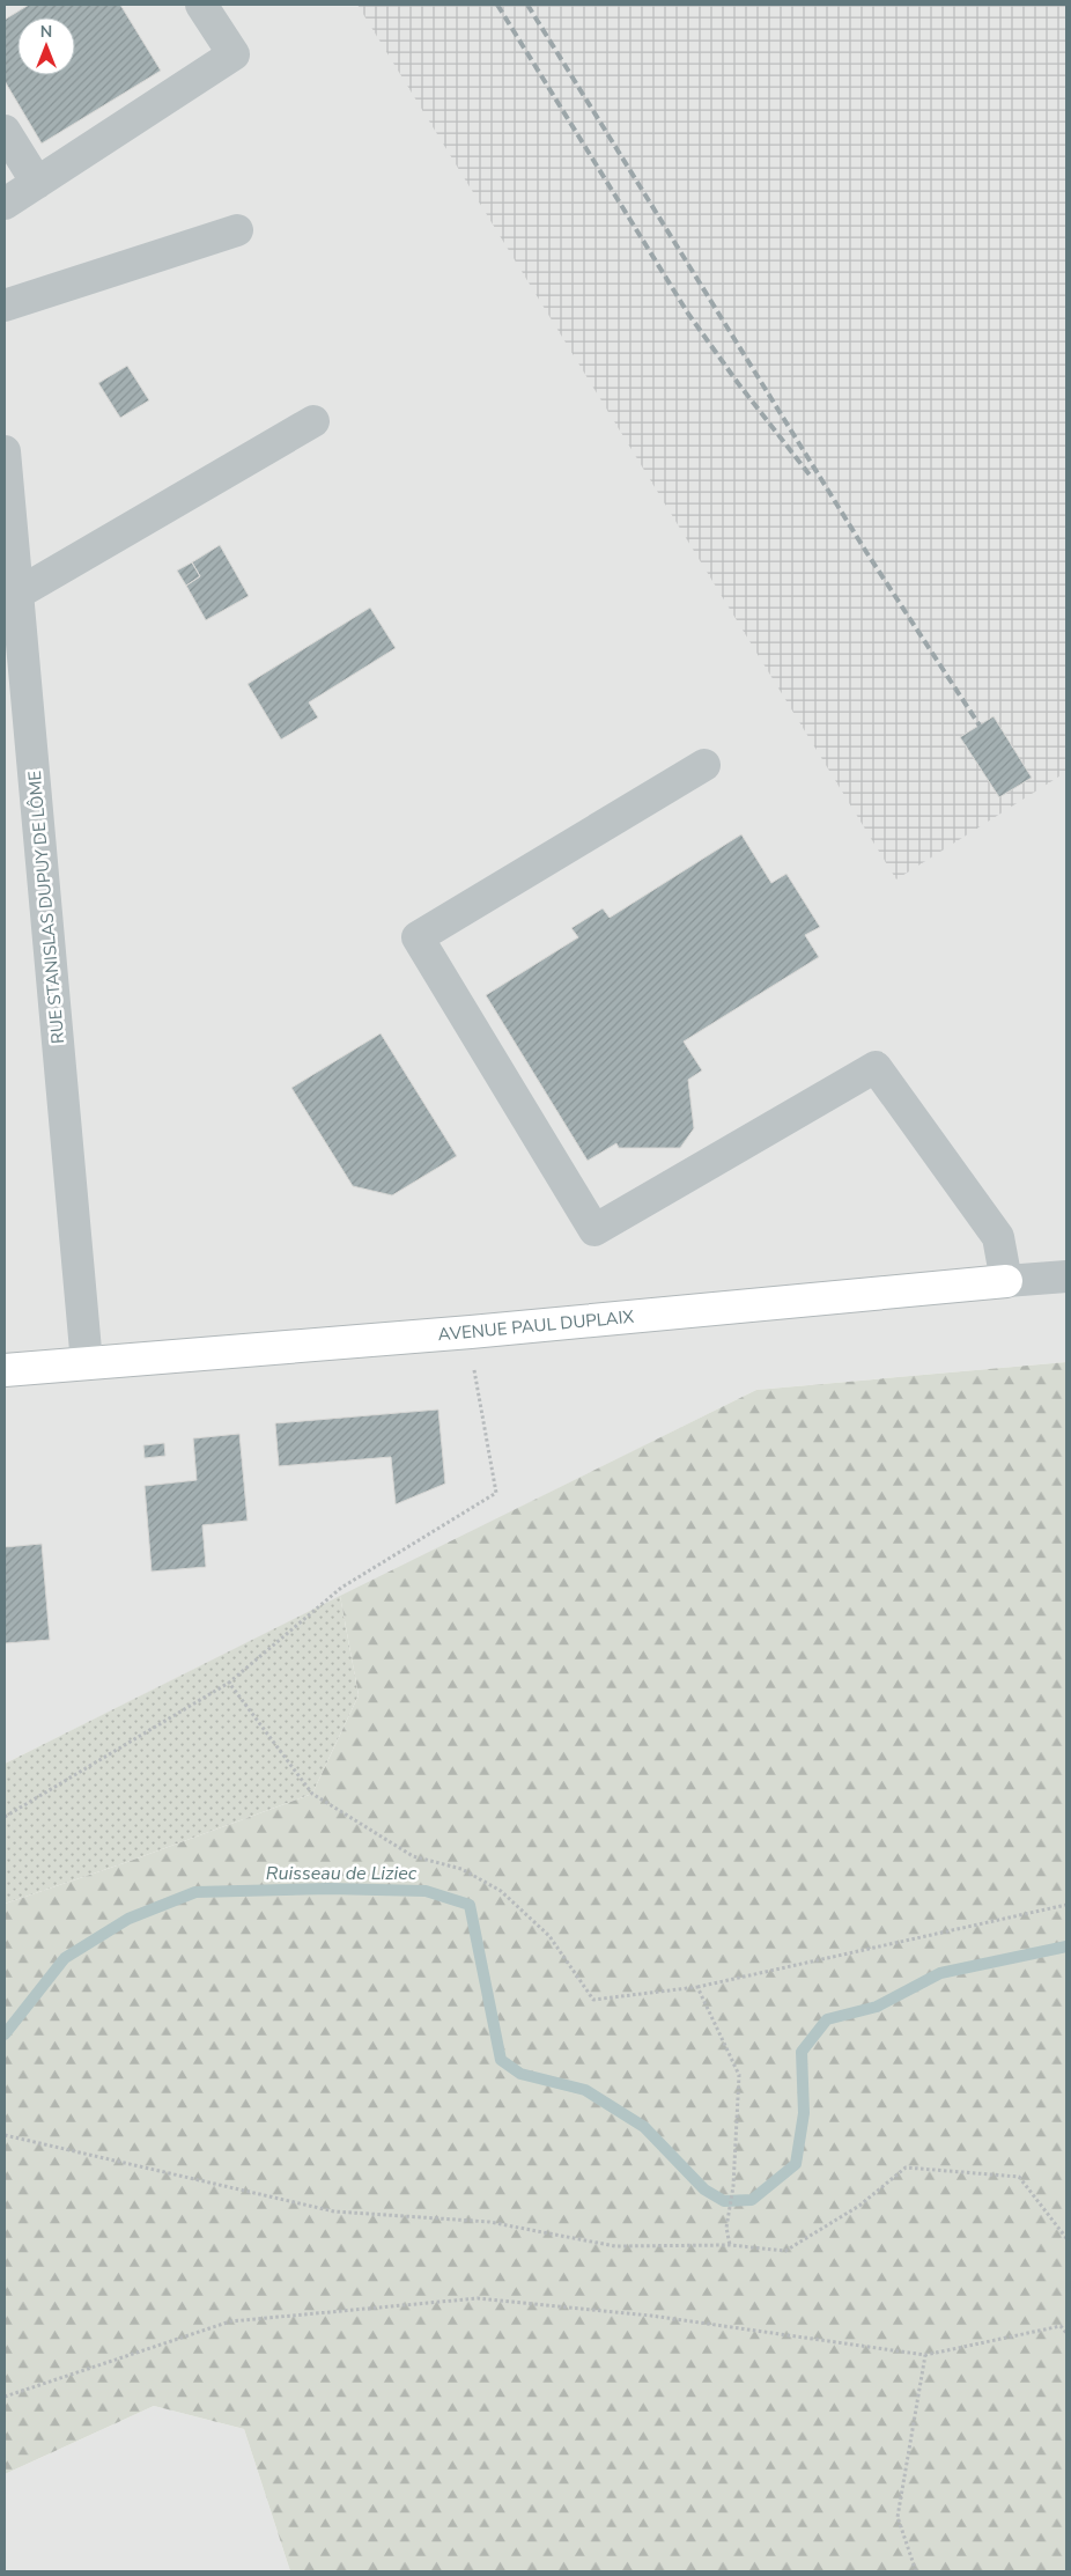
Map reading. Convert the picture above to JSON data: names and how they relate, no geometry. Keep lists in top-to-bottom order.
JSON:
{
  "streets": {
    "main road": ["AVENUE PAUL DUPLAIX"],
    "street": ["RUE STANISLAS DUPUY DE LÔME"]
  },
  "crossings": [
    ["RUE STANISLAS DUPUY DE LÔME", "AVENUE PAUL DUPLAIX"]
  ],
  "water": ["Ruisseau de Liziec"],
  "north": "top"
}
